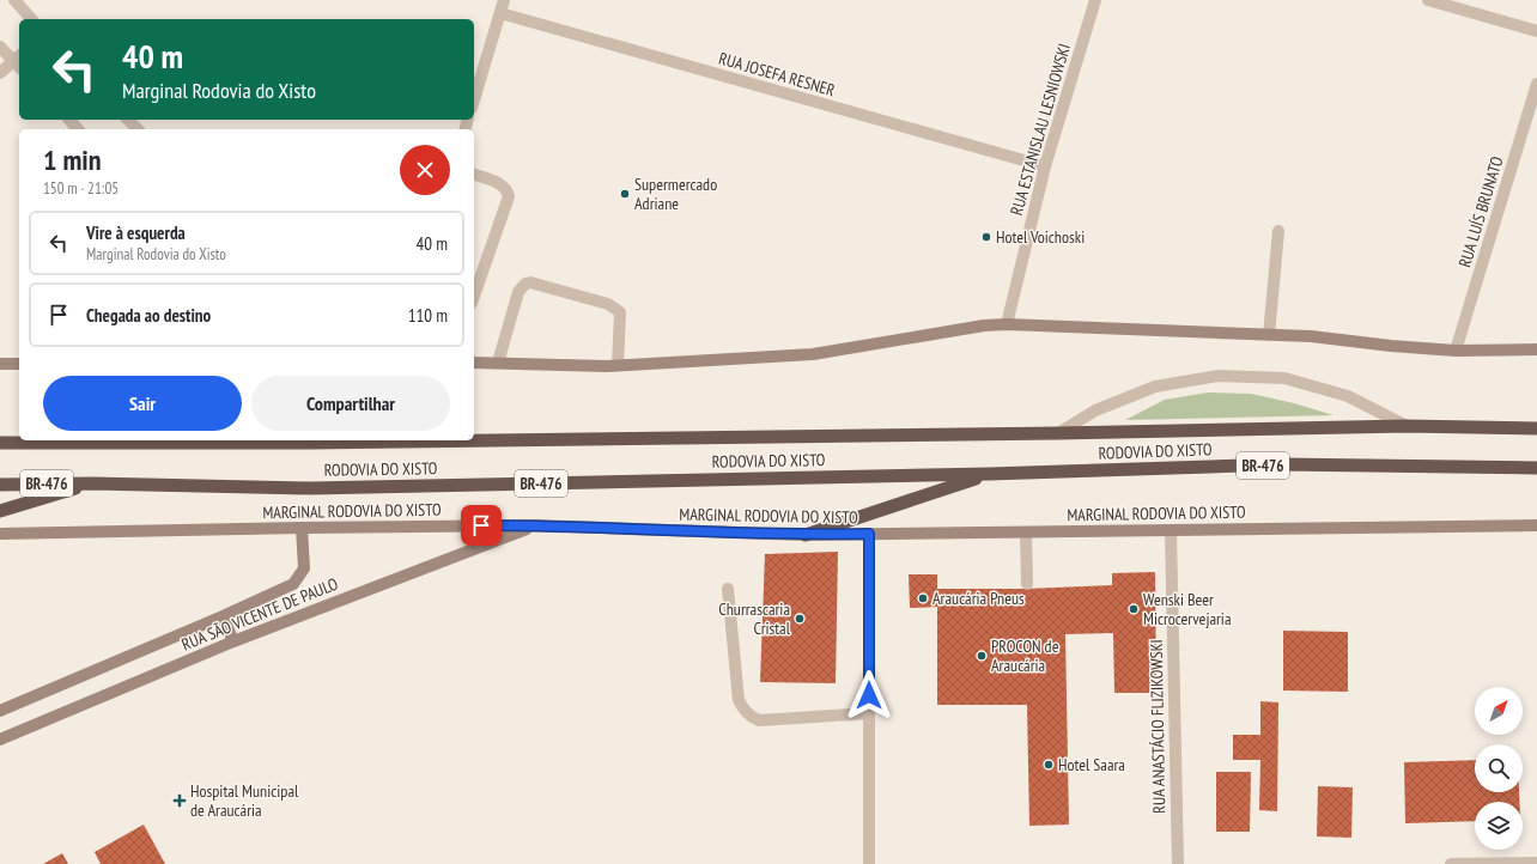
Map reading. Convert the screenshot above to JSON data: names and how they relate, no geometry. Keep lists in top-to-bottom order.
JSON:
{
  "streets": {
    "highway": ["RODOVIA DO XISTO", "BR-476"],
    "main road": ["MARGINAL RODOVIA DO XISTO", "RUA SÃO VICENTE DE PAULO"],
    "street": [
      "RUA JOSEFA RESNER",
      "RUA ESTANISLAU LESNIOWSKI",
      "RUA LUÍS BRUNATO",
      "RUA ANASTÁCIO FLIZIKOWSKI"
    ]
  },
  "crossings": [
    ["RUA JOSEFA RESNER", "RUA ESTANISLAU LESNIOWSKI"],
    ["MARGINAL RODOVIA DO XISTO", "RUA SÃO VICENTE DE PAULO"],
    ["MARGINAL RODOVIA DO XISTO", "RUA ANASTÁCIO FLIZIKOWSKI"]
  ],
  "places": {
    "other": [
      "Supermercado Adriane",
      "Hotel Voichoski",
      "Araucária Pneus",
      "Wenski Beer Microcervejaria",
      "Churrascaria Cristal",
      "PROCON de Araucária",
      "Hotel Saara"
    ],
    "health": ["Hospital Municipal de Araucária"]
  },
  "north": "top right",
  "page": {
    "turn": ["40 m", "Marginal Rodovia do Xisto"],
    "heading": ["1 min", "150 m · 21:05"],
    "list": [
      {
        "name": "Vire à esquerda",
        "note": "Marginal Rodovia do Xisto",
        "value": "40 m"
      },
      {
        "name": "Chegada ao destino",
        "value": "110 m"
      }
    ],
    "buttons": ["Sair", "Compartilhar"]
  }
}
